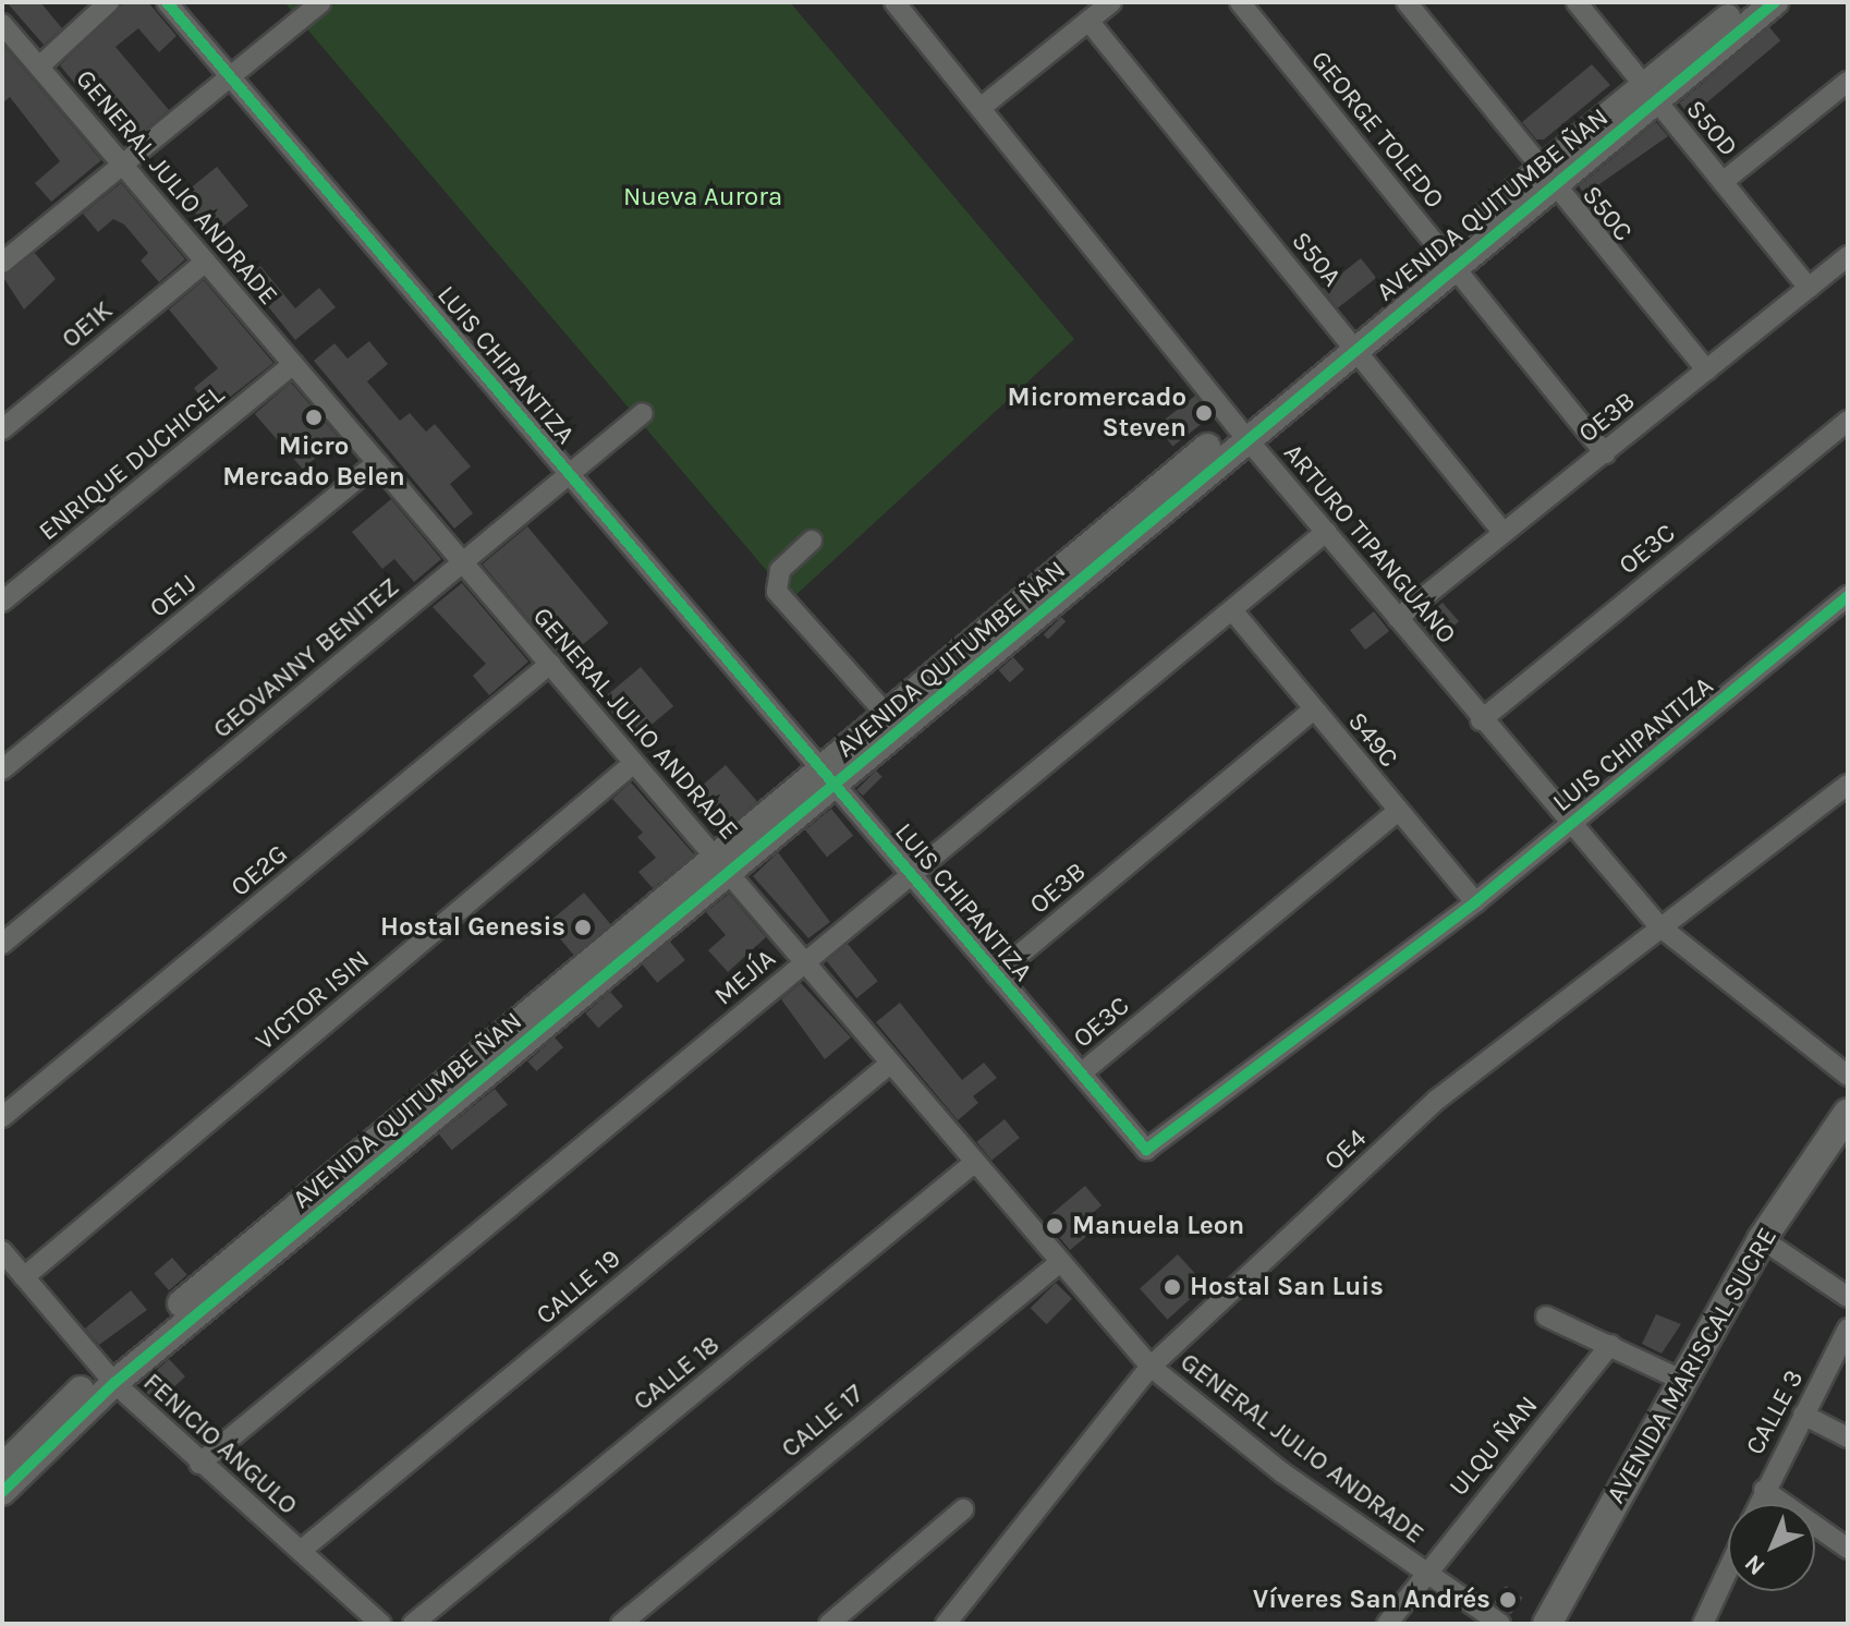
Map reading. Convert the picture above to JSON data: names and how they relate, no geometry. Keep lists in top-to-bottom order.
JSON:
{
  "streets": {
    "main road": ["AVENIDA MARISCAL SUCRE"],
    "street": [
      "S50D",
      "GEORGE TOLEDO",
      "GENERAL JULIO ANDRADE",
      "AVENIDA QUITUMBE ÑAN",
      "S50C",
      "S50A",
      "OE1K",
      "LUIS CHIPANTIZA",
      "OE3B",
      "ENRIQUE DUCHICEL",
      "ARTURO TIPANGUANO",
      "OE3C",
      "OE1J",
      "GEOVANNY BENITEZ",
      "S49C",
      "OE2G",
      "MEJÍA",
      "VICTOR ISIN",
      "OE4",
      "CALLE 19",
      "CALLE 18",
      "CALLE 3",
      "CALLE 17",
      "FENICIO ANGULO",
      "ULQU ÑAN"
    ]
  },
  "crossings": [
    ["S50D", "AVENIDA QUITUMBE ÑAN"],
    ["S50D", "OE3B"],
    ["GEORGE TOLEDO", "AVENIDA QUITUMBE ÑAN"],
    ["GEORGE TOLEDO", "OE3B"],
    ["GENERAL JULIO ANDRADE", "AVENIDA QUITUMBE ÑAN"],
    ["GENERAL JULIO ANDRADE", "OE1K"],
    ["GENERAL JULIO ANDRADE", "ENRIQUE DUCHICEL"],
    ["GENERAL JULIO ANDRADE", "OE1J"],
    ["GENERAL JULIO ANDRADE", "GEOVANNY BENITEZ"],
    ["GENERAL JULIO ANDRADE", "OE2G"],
    ["GENERAL JULIO ANDRADE", "MEJÍA"],
    ["GENERAL JULIO ANDRADE", "VICTOR ISIN"],
    ["GENERAL JULIO ANDRADE", "OE4"],
    ["GENERAL JULIO ANDRADE", "CALLE 19"],
    ["GENERAL JULIO ANDRADE", "CALLE 18"],
    ["GENERAL JULIO ANDRADE", "CALLE 17"],
    ["GENERAL JULIO ANDRADE", "ULQU ÑAN"],
    ["AVENIDA QUITUMBE ÑAN", "S50C"],
    ["AVENIDA QUITUMBE ÑAN", "S50A"],
    ["AVENIDA QUITUMBE ÑAN", "LUIS CHIPANTIZA"],
    ["AVENIDA QUITUMBE ÑAN", "ARTURO TIPANGUANO"],
    ["AVENIDA QUITUMBE ÑAN", "FENICIO ANGULO"],
    ["S50C", "OE3B"],
    ["S50A", "OE3B"],
    ["LUIS CHIPANTIZA", "OE3B"],
    ["LUIS CHIPANTIZA", "ARTURO TIPANGUANO"],
    ["LUIS CHIPANTIZA", "OE3C"],
    ["LUIS CHIPANTIZA", "GEOVANNY BENITEZ"],
    ["LUIS CHIPANTIZA", "S49C"],
    ["LUIS CHIPANTIZA", "MEJÍA"],
    ["OE3B", "ARTURO TIPANGUANO"],
    ["OE3B", "S49C"],
    ["ARTURO TIPANGUANO", "OE3C"],
    ["ARTURO TIPANGUANO", "MEJÍA"],
    ["ARTURO TIPANGUANO", "OE4"],
    ["OE3C", "S49C"],
    ["S49C", "MEJÍA"],
    ["MEJÍA", "FENICIO ANGULO"],
    ["VICTOR ISIN", "FENICIO ANGULO"],
    ["CALLE 19", "FENICIO ANGULO"]
  ],
  "parks": ["Nueva Aurora"],
  "places": [
    "Micromercado Steven",
    "Micro Mercado Belen",
    "Hostal Genesis",
    "Manuela Leon",
    "Hostal San Luis",
    "Víveres San Andrés"
  ],
  "north": "bottom left"
}
